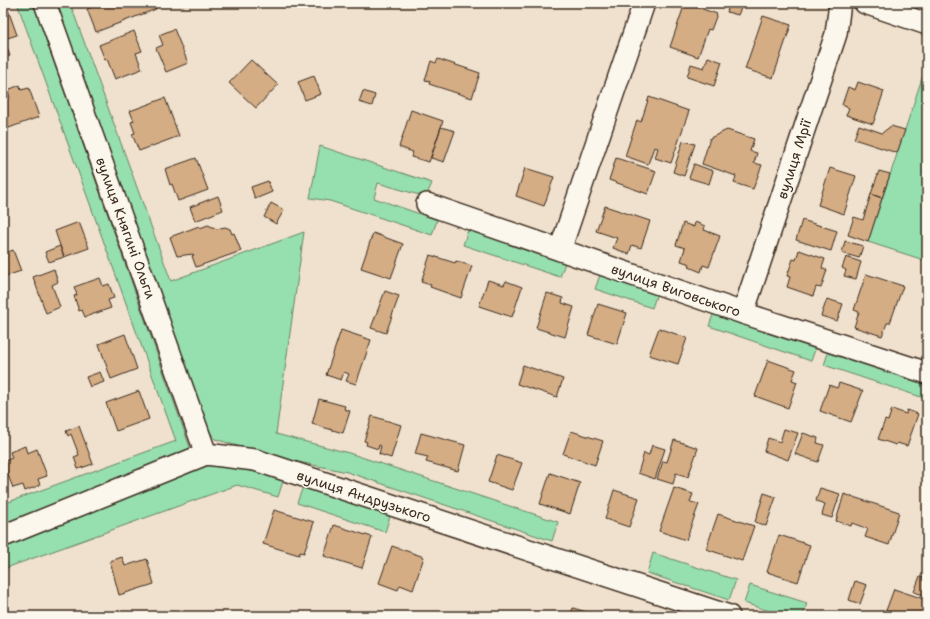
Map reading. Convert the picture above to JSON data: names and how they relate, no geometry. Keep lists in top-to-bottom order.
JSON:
{
  "streets": {
    "street": [
      "вулиця Мрії",
      "вулиця Княгині Ольги",
      "вулиця Виговського",
      "вулиця Андрузького"
    ]
  },
  "crossings": [
    ["вулиця Мрії", "вулиця Виговського"],
    ["вулиця Княгині Ольги", "вулиця Андрузького"]
  ]
}
